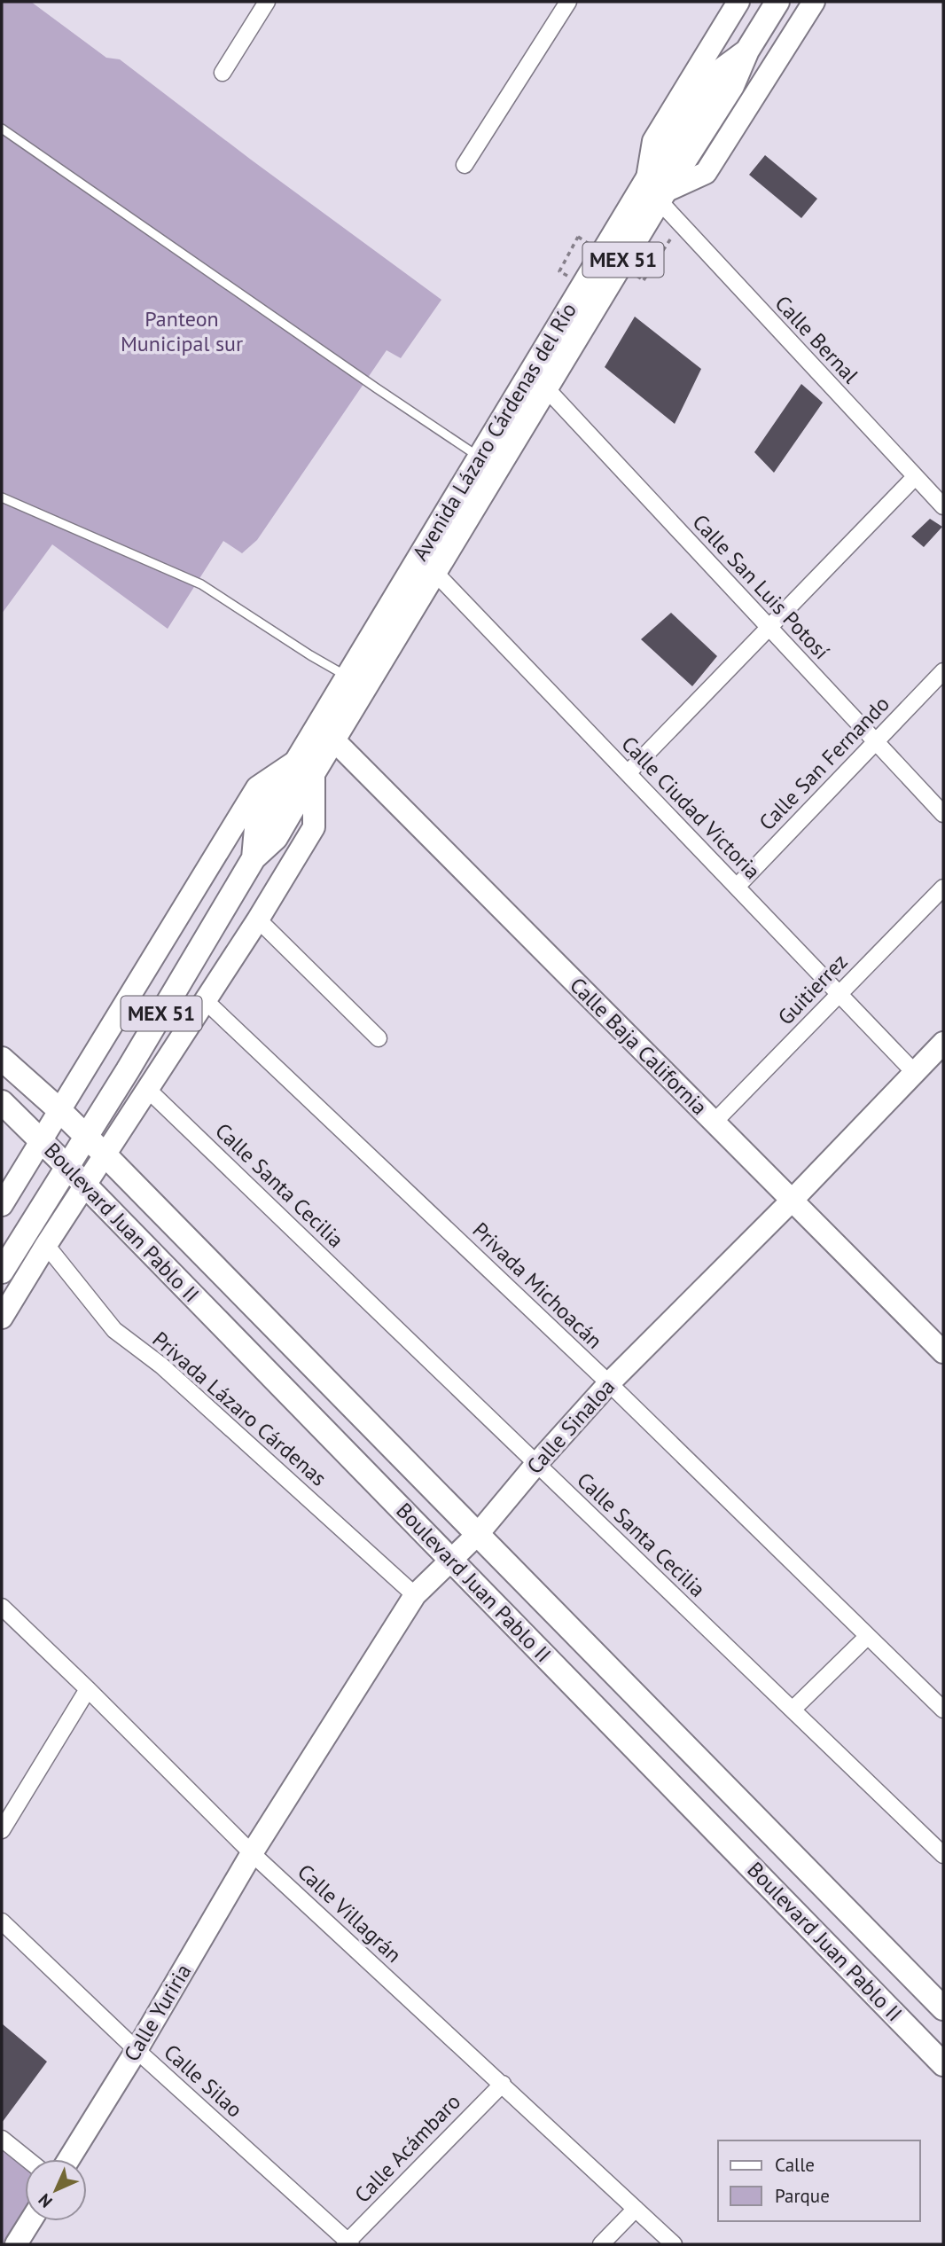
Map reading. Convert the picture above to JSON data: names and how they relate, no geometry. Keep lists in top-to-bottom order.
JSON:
{
  "streets": {
    "main road": ["MEX 51", "Avenida Lázaro Cárdenas del Río", "Boulevard Juan Pablo II"],
    "street": [
      "Calle Bernal",
      "Calle San Luis Potosí",
      "Calle San Fernando",
      "Calle Ciudad Victoria",
      "Guitierrez",
      "Calle Baja California",
      "Calle Santa Cecilia",
      "Privada Michoacán",
      "Privada Lázaro Cárdenas",
      "Calle Sinaloa",
      "Calle Villagrán",
      "Calle Yuriria",
      "Calle Silao",
      "Calle Acámbaro"
    ]
  },
  "crossings": [
    ["Calle Bernal", "Avenida Lázaro Cárdenas del Río"],
    ["Avenida Lázaro Cárdenas del Río", "Calle San Luis Potosí"],
    ["Avenida Lázaro Cárdenas del Río", "Calle Ciudad Victoria"],
    ["Avenida Lázaro Cárdenas del Río", "Calle Baja California"],
    ["Avenida Lázaro Cárdenas del Río", "Boulevard Juan Pablo II"],
    ["Calle San Luis Potosí", "Calle San Fernando"],
    ["Calle San Fernando", "Calle Ciudad Victoria"],
    ["Calle Ciudad Victoria", "Guitierrez"],
    ["Calle Ciudad Victoria", "Calle Sinaloa"],
    ["Guitierrez", "Calle Baja California"],
    ["Calle Baja California", "Calle Sinaloa"],
    ["Calle Santa Cecilia", "Calle Sinaloa"],
    ["Boulevard Juan Pablo II", "Calle Sinaloa"],
    ["Privada Michoacán", "Calle Sinaloa"],
    ["Privada Lázaro Cárdenas", "Calle Sinaloa"],
    ["Calle Sinaloa", "Calle Villagrán"],
    ["Calle Sinaloa", "Calle Yuriria"],
    ["Calle Villagrán", "Calle Yuriria"],
    ["Calle Villagrán", "Calle Acámbaro"],
    ["Calle Yuriria", "Calle Silao"],
    ["Calle Silao", "Calle Acámbaro"]
  ],
  "parks": ["Panteon Municipal sur"],
  "legend": ["Calle", "Parque"],
  "north": "bottom left"
}
